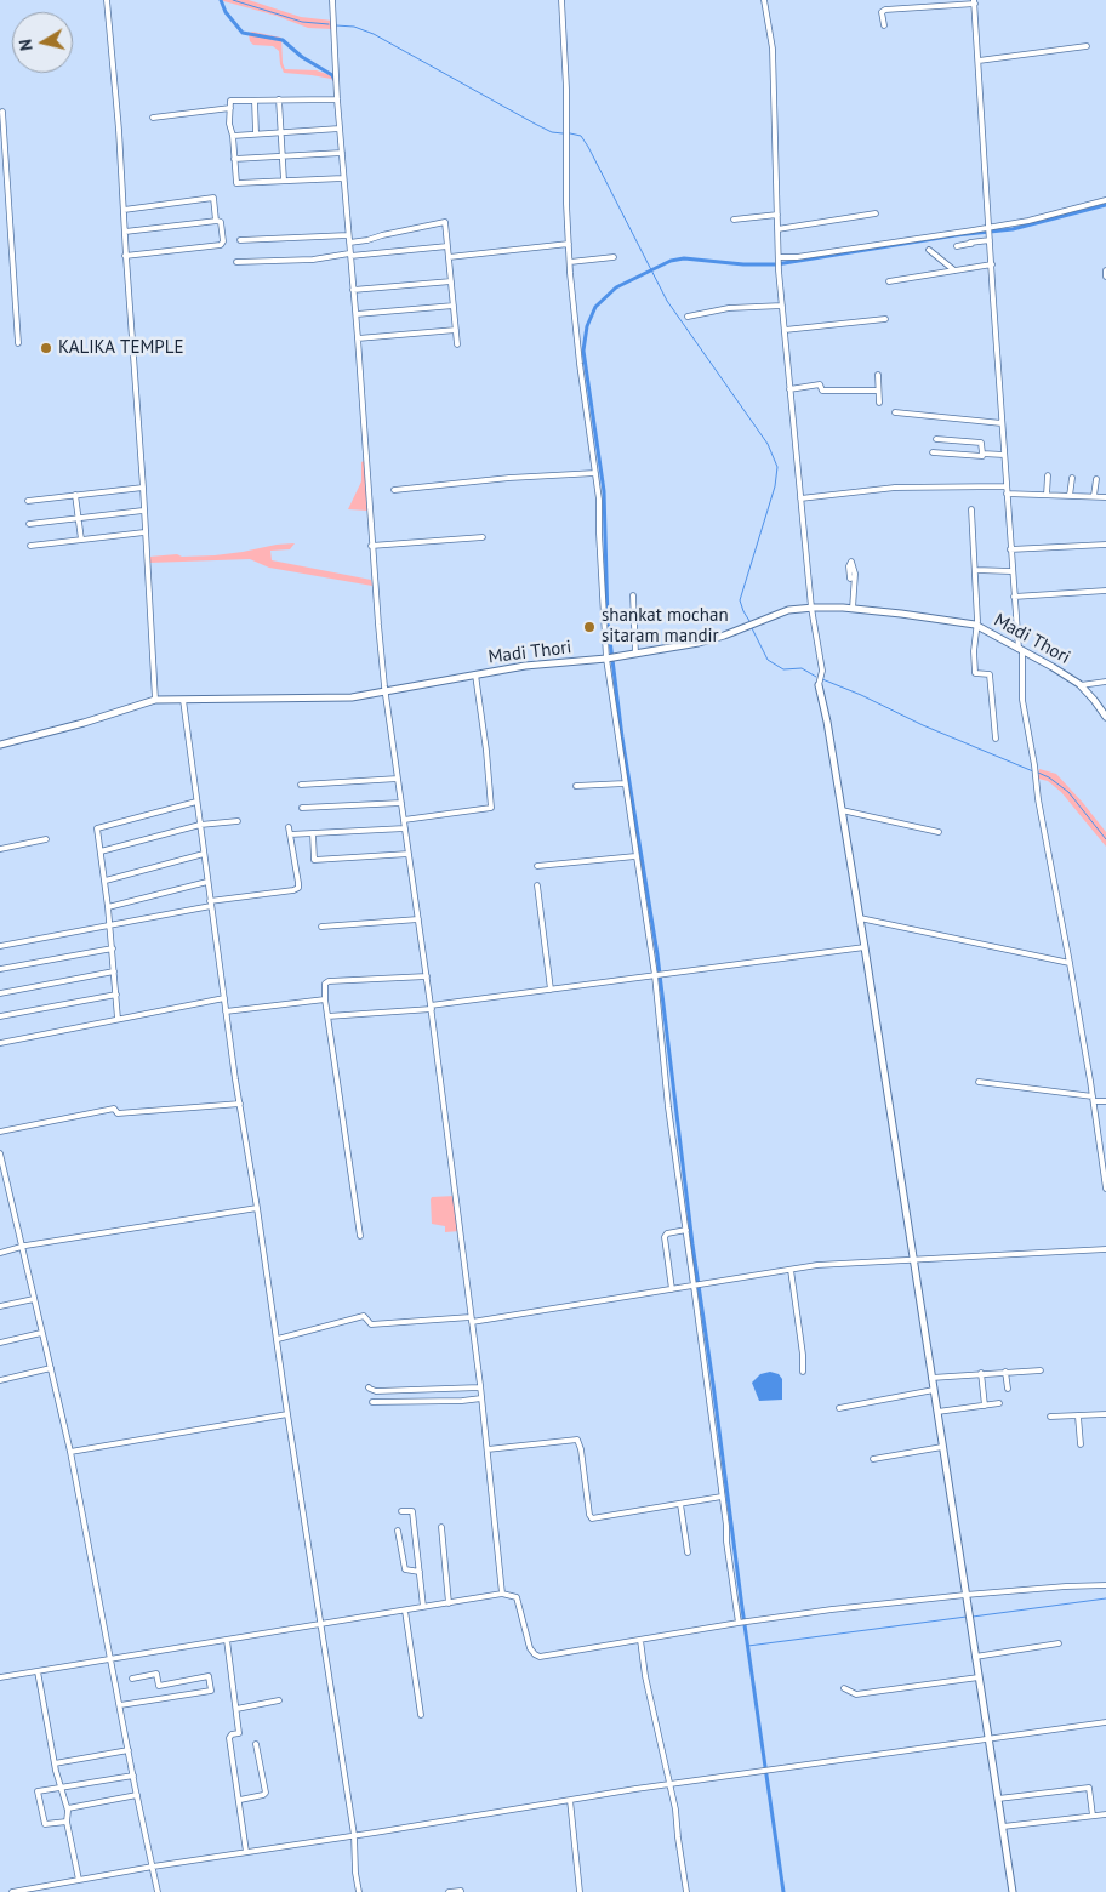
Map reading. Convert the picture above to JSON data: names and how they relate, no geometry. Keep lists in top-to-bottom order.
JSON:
{
  "streets": {
    "street": ["Madi Thori"]
  },
  "places": ["KALIKA TEMPLE", "shankat mochan sitaram mandir"],
  "north": "left"
}
